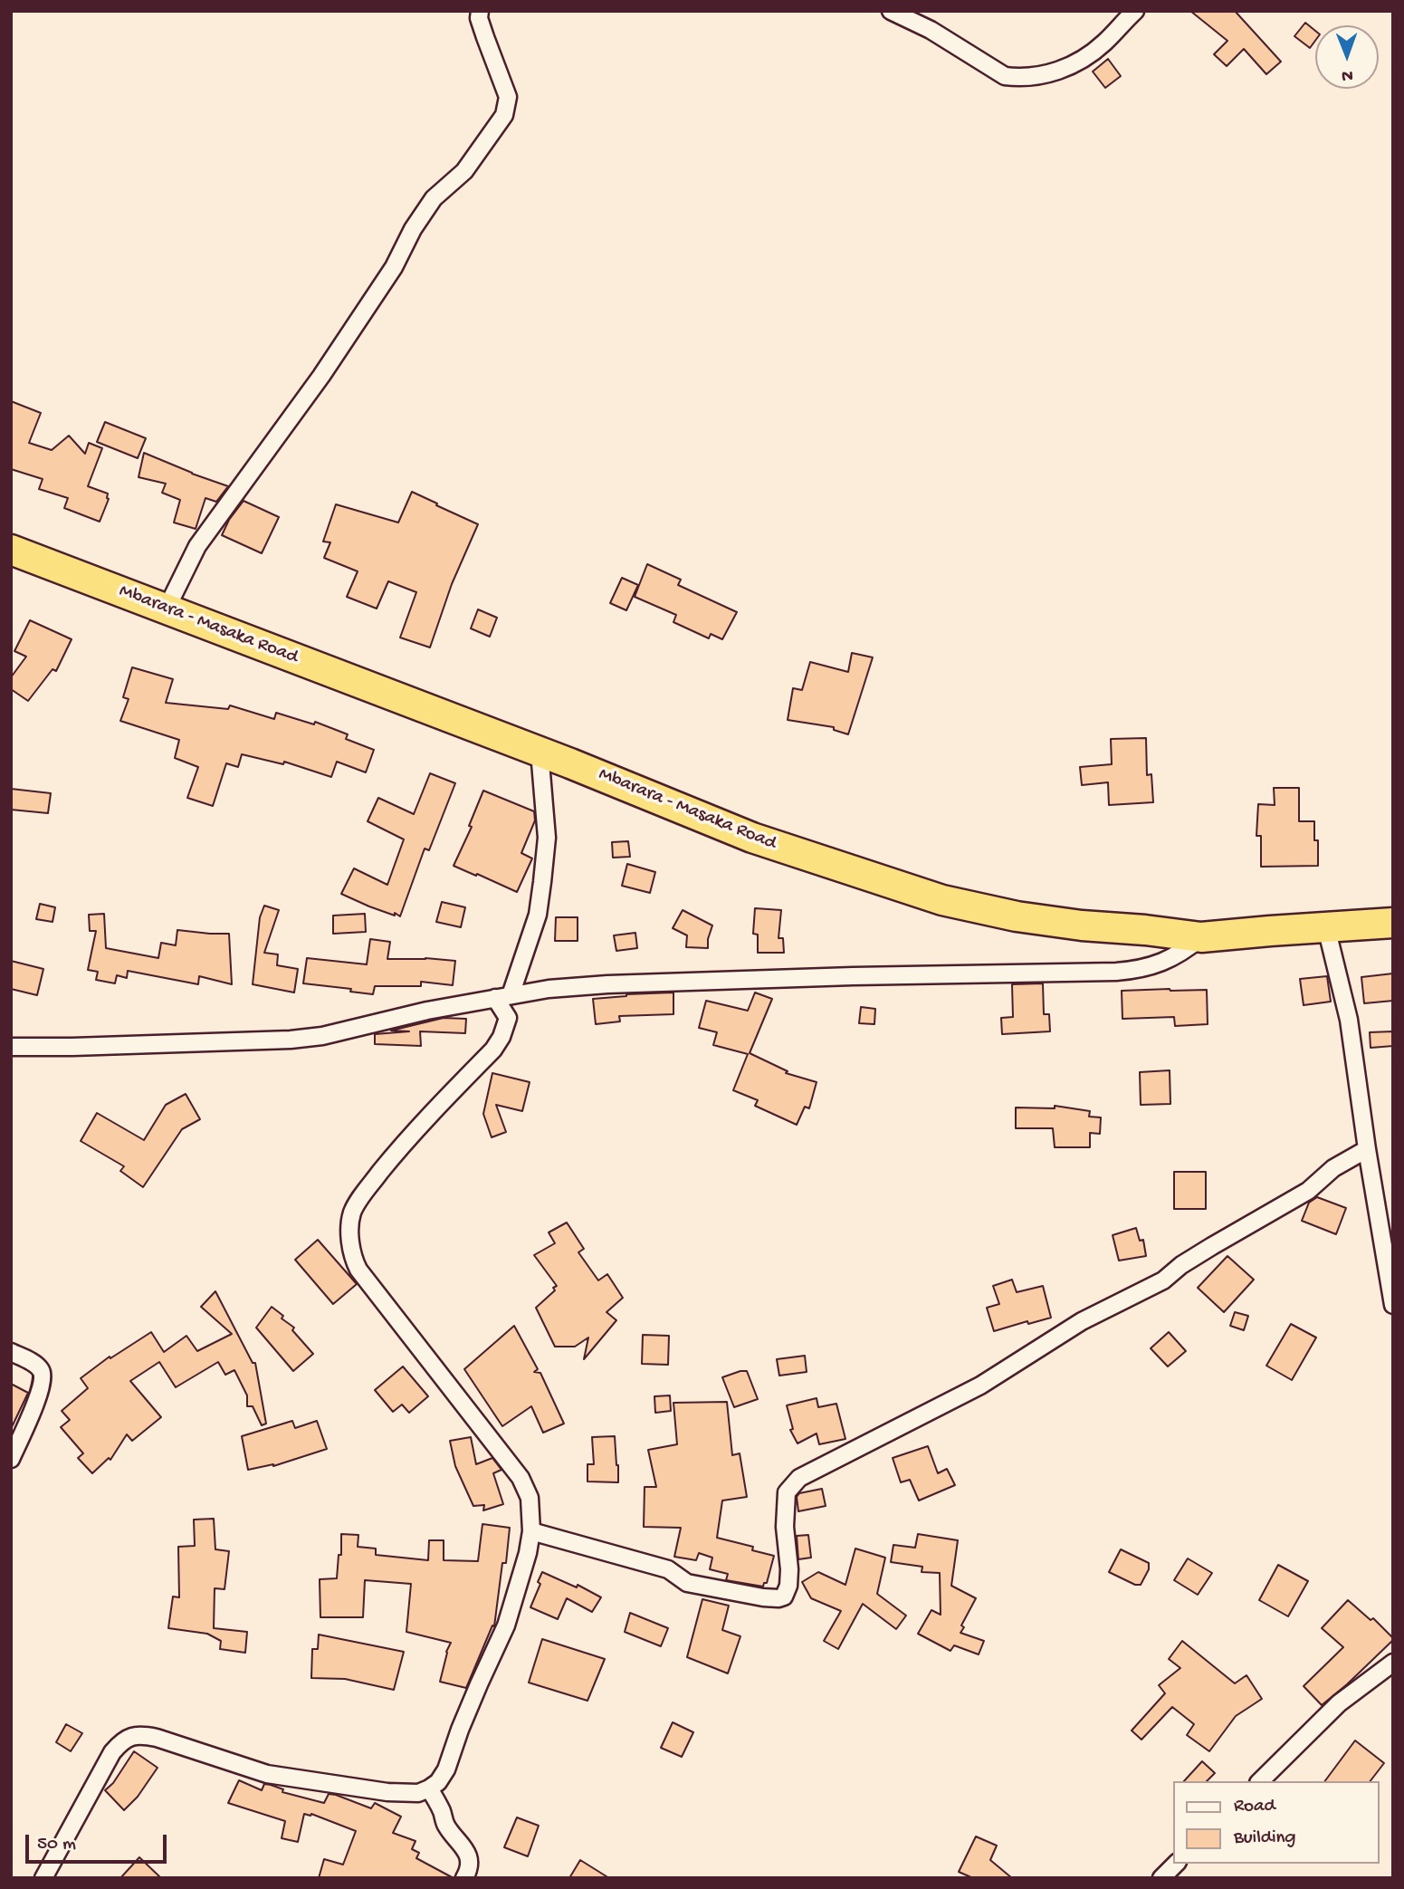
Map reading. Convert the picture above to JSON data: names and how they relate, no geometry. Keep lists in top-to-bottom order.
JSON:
{
  "streets": {
    "highway": ["Mbarara - Masaka Road"]
  },
  "legend": ["Road", "Building"],
  "scale_bar": "50 m",
  "north": "bottom"
}
